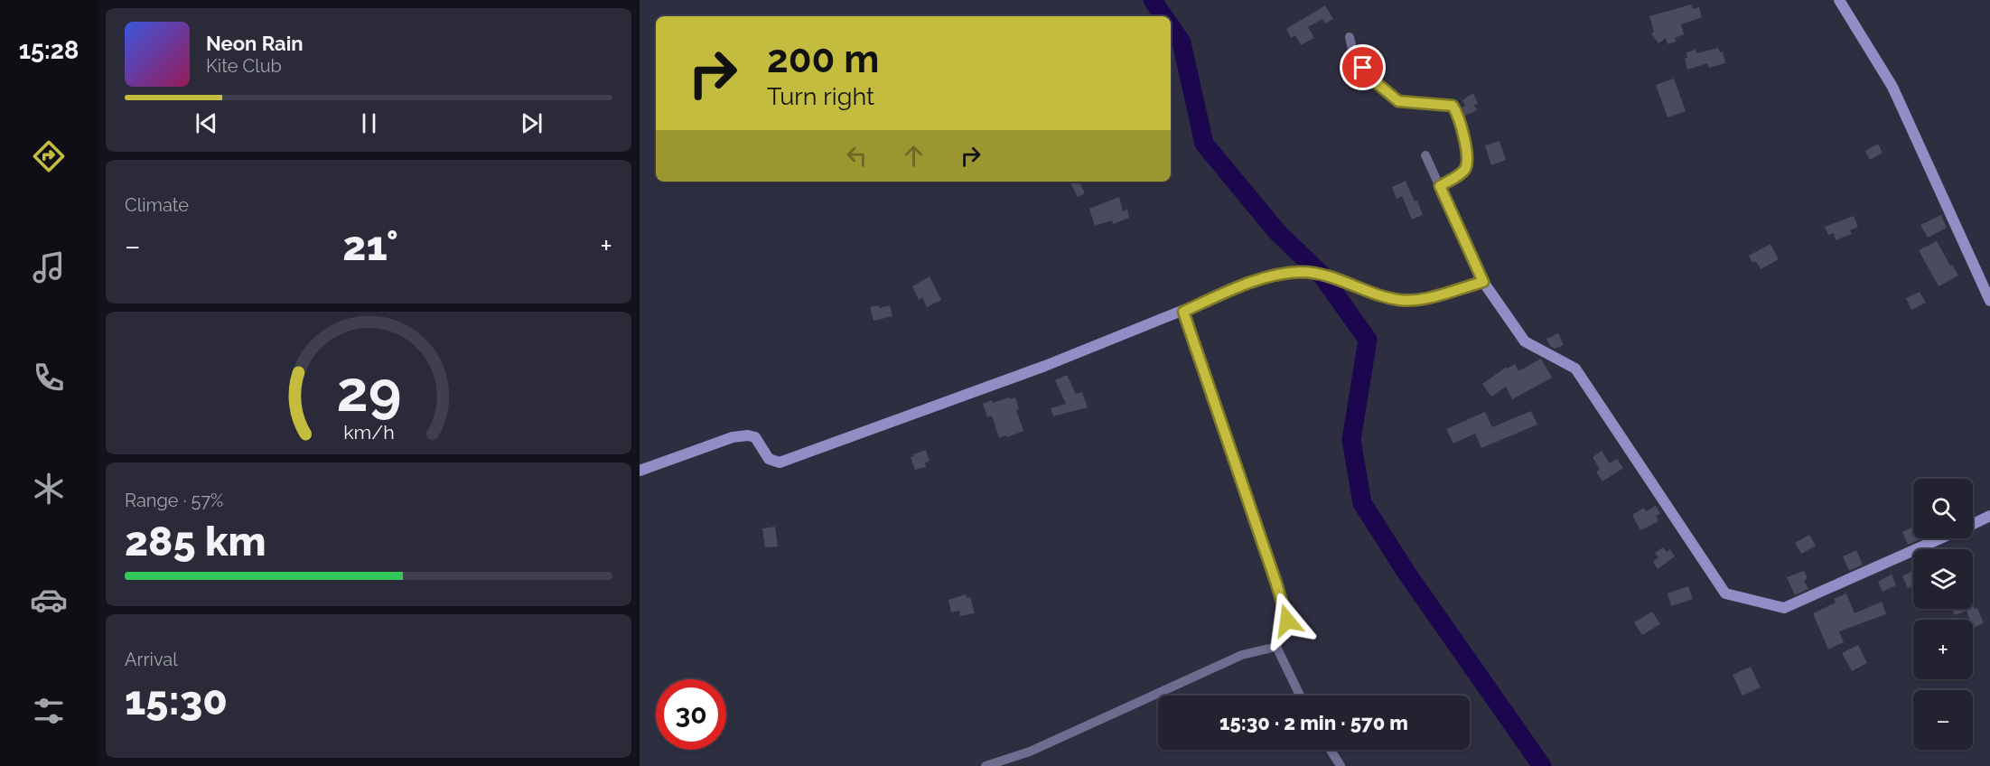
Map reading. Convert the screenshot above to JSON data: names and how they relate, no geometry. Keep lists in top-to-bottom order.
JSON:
{
  "page": {
    "tabs": "15:28",
    "turn": ["200 m", "Turn right"],
    "song": ["Neon Rain", "Kite Club"],
    "tile": [
      "Climate",
      ["Range · 57%", "285 km"],
      ["Arrival", "15:30"]
    ],
    "heat": ["−", "21°", "+"],
    "map_buttons": ["+", "−"],
    "limit": "30",
    "trip": "15:30 · 2 min · 570 m",
    "gauge": ["29", "km/h"]
  }
}
